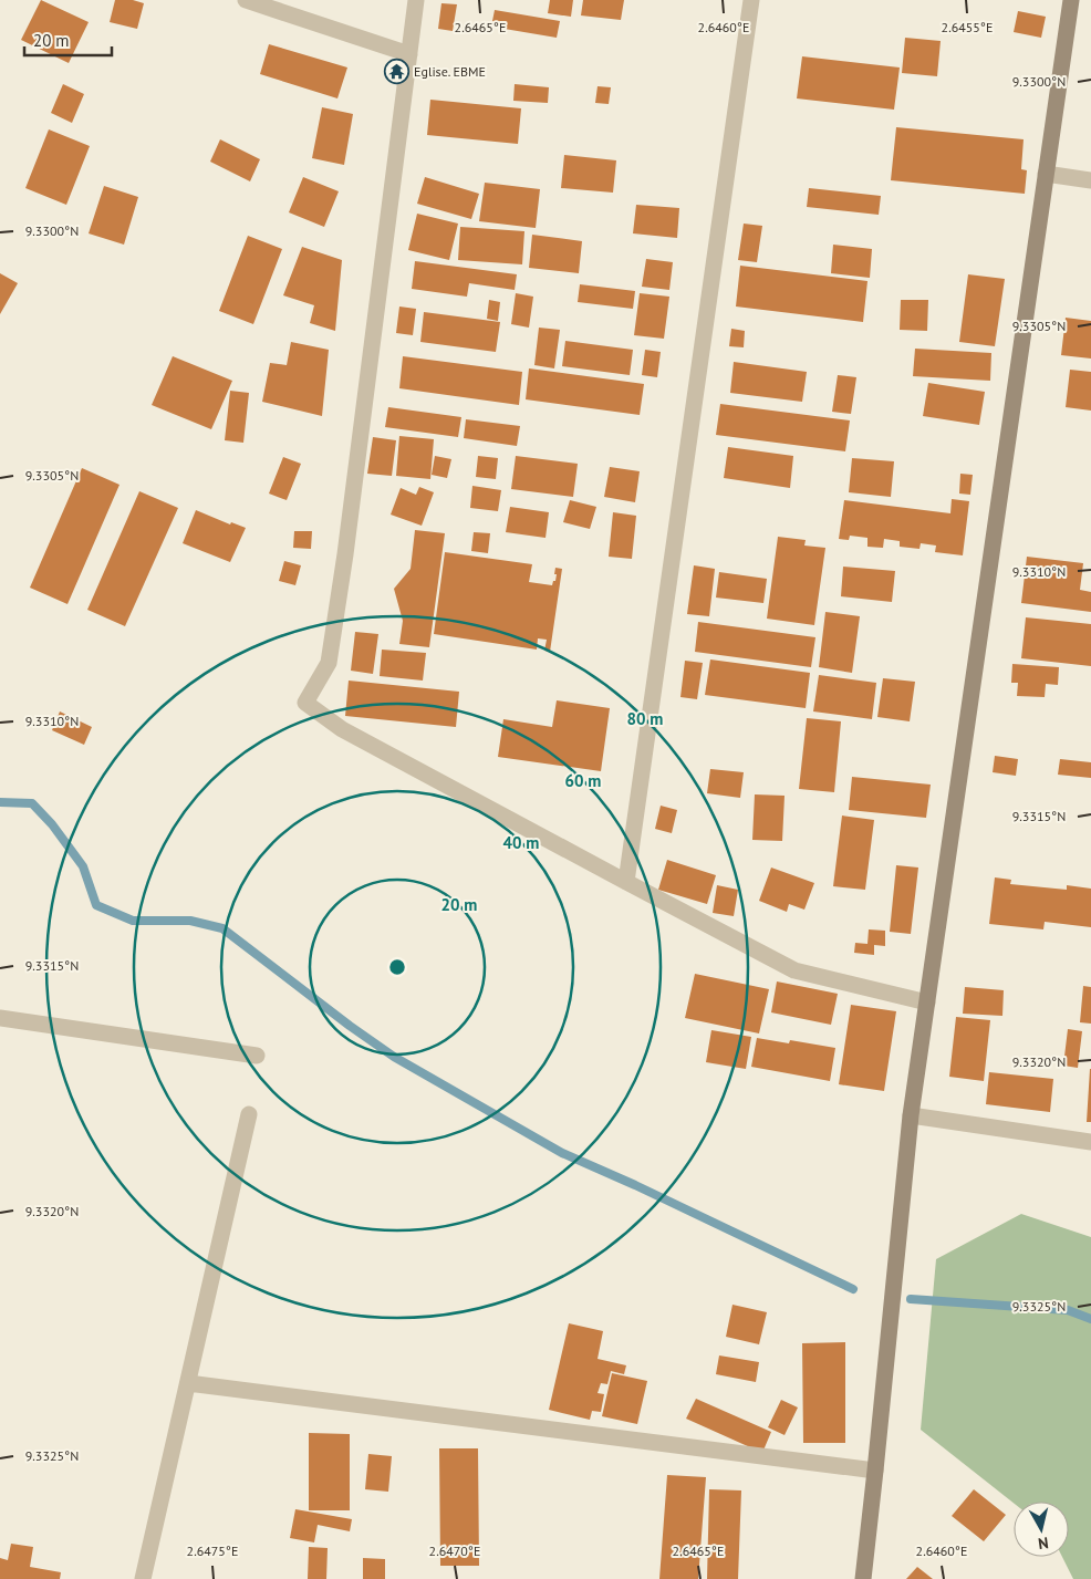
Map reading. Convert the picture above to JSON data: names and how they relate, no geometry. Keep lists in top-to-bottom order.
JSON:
{
  "places": {
    "temple": ["Eglise. EBME"]
  },
  "scale_bar": "20 m",
  "north": "bottom",
  "coordinates": [
    "2.6465°E",
    "2.6460°E",
    "2.6455°E",
    "9.3300°N",
    "9.3305°N",
    "9.3310°N",
    "9.3315°N",
    "9.3320°N",
    "9.3325°N",
    "2.6475°E",
    "2.6470°E"
  ],
  "rings": [
    "80 m",
    "60 m",
    "40 m",
    "20 m"
  ]
}
